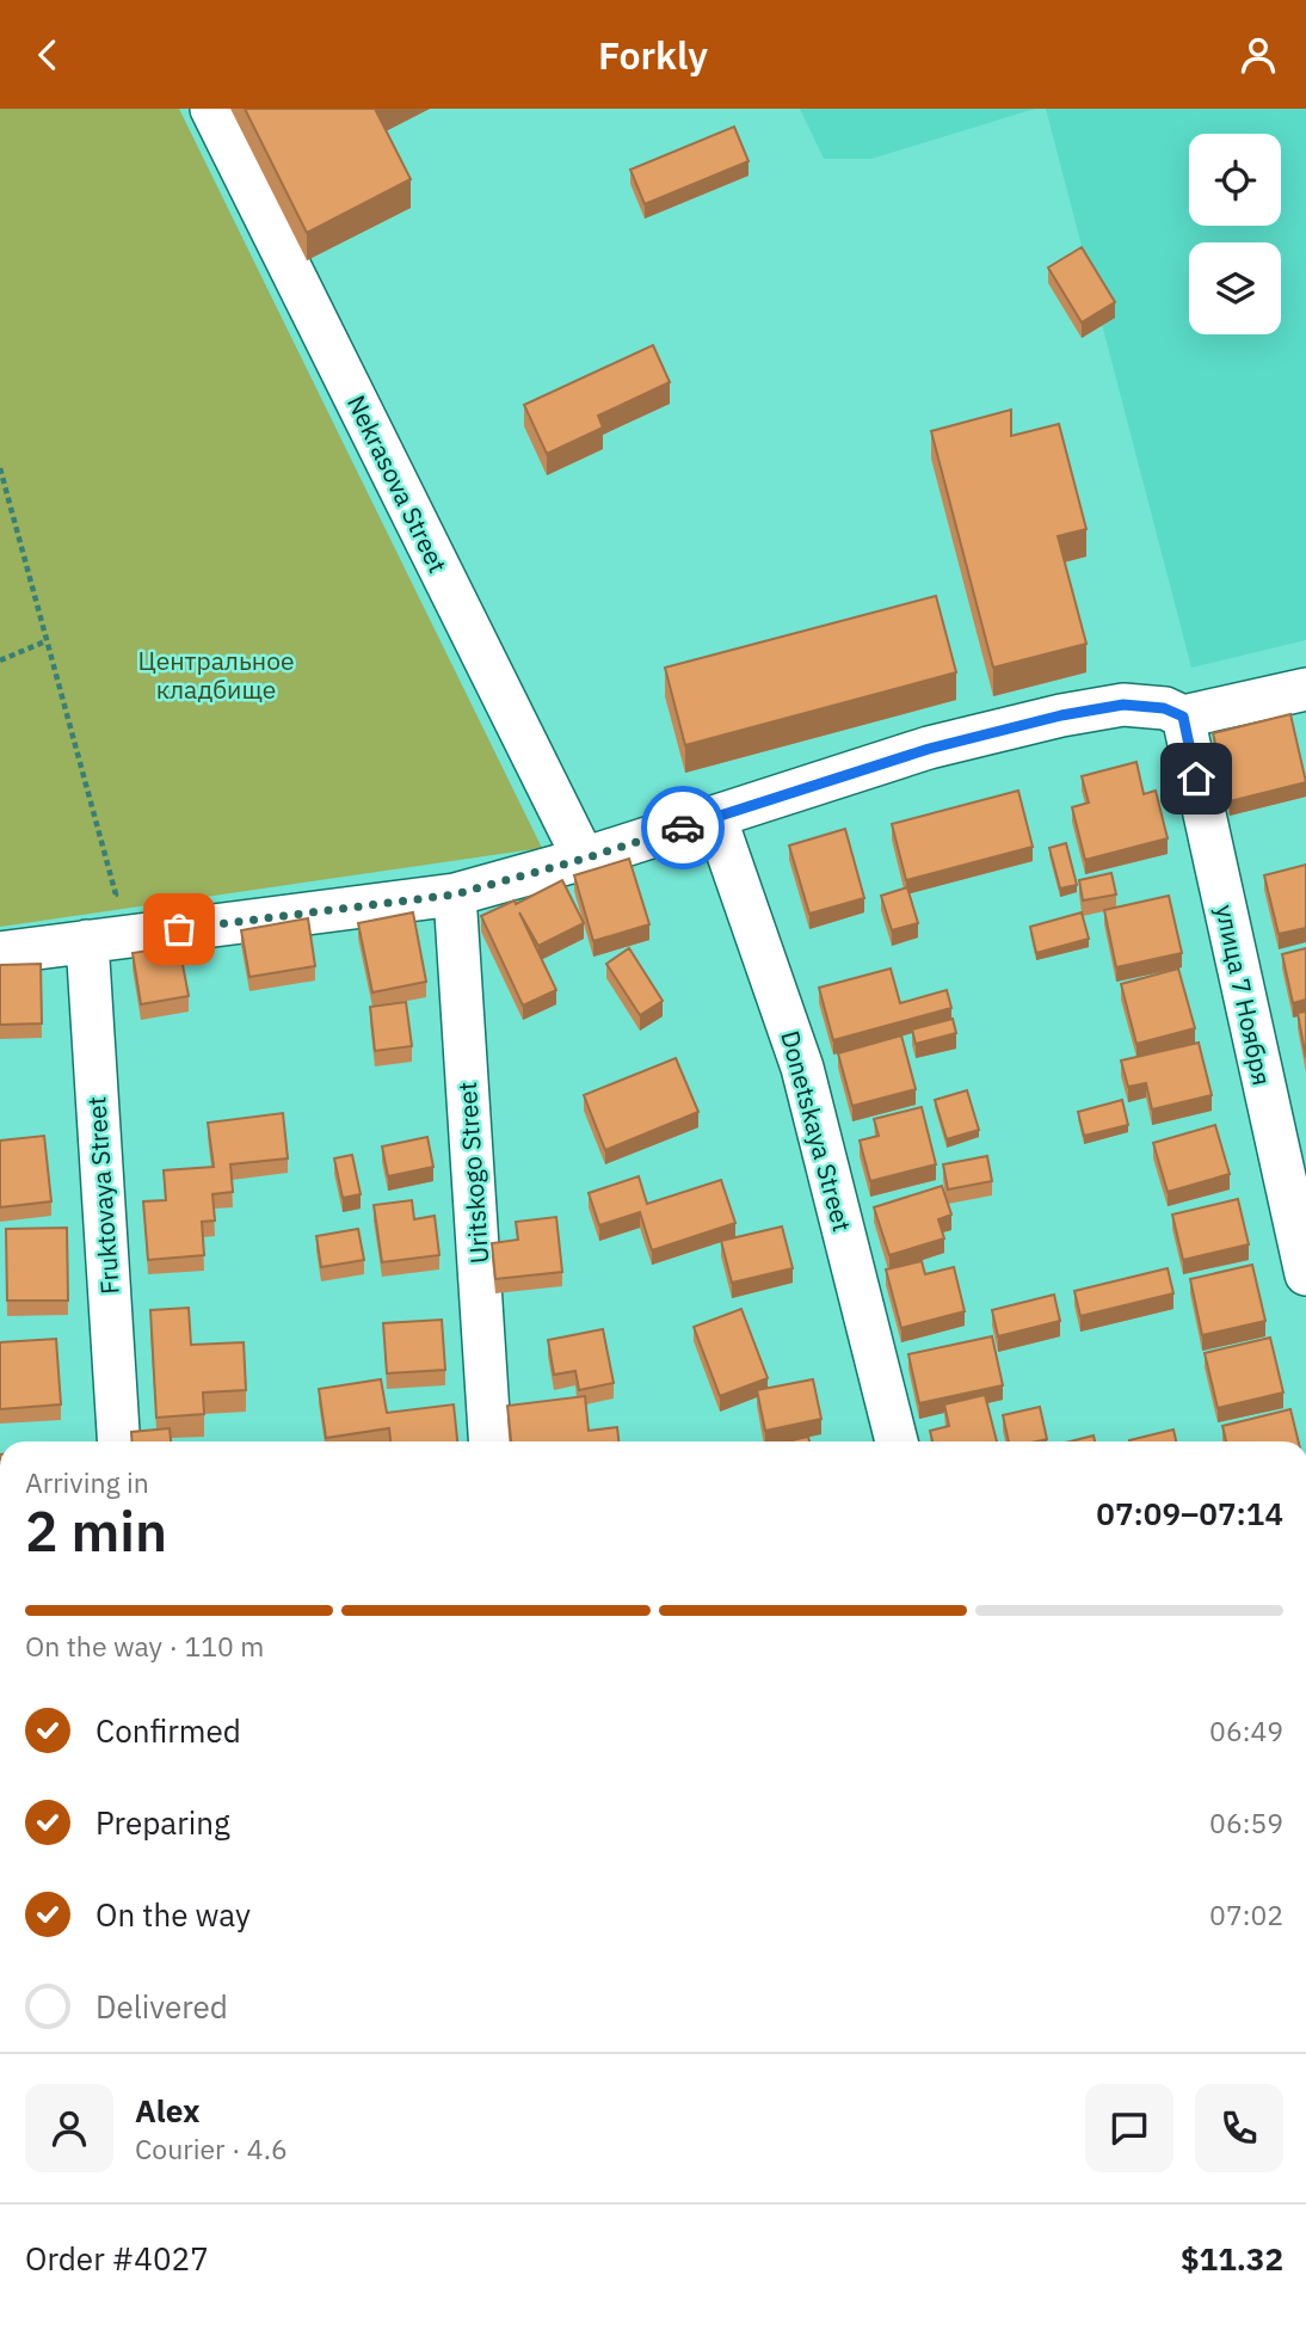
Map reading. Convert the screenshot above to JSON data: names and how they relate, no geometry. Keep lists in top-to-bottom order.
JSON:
{
  "streets": {
    "street": [
      "Nekrasova Street",
      "улица 7 Ноября",
      "Donetskaya Street",
      "Uritskogo Street",
      "Fruktovaya Street"
    ]
  },
  "parks": ["Центральное кладбище"],
  "page": {
    "header": "Forkly",
    "heading": ["2 min", "Arriving in", "07:09–07:14"],
    "panel": [
      "Alex",
      "Courier · 4.6",
      "Order #4027",
      "$11.32"
    ],
    "bar": "On the way · 110 m",
    "list": [
      ["Confirmed", "06:49"],
      ["Preparing", "06:59"],
      ["On the way", "07:02"],
      "Delivered"
    ]
  }
}
